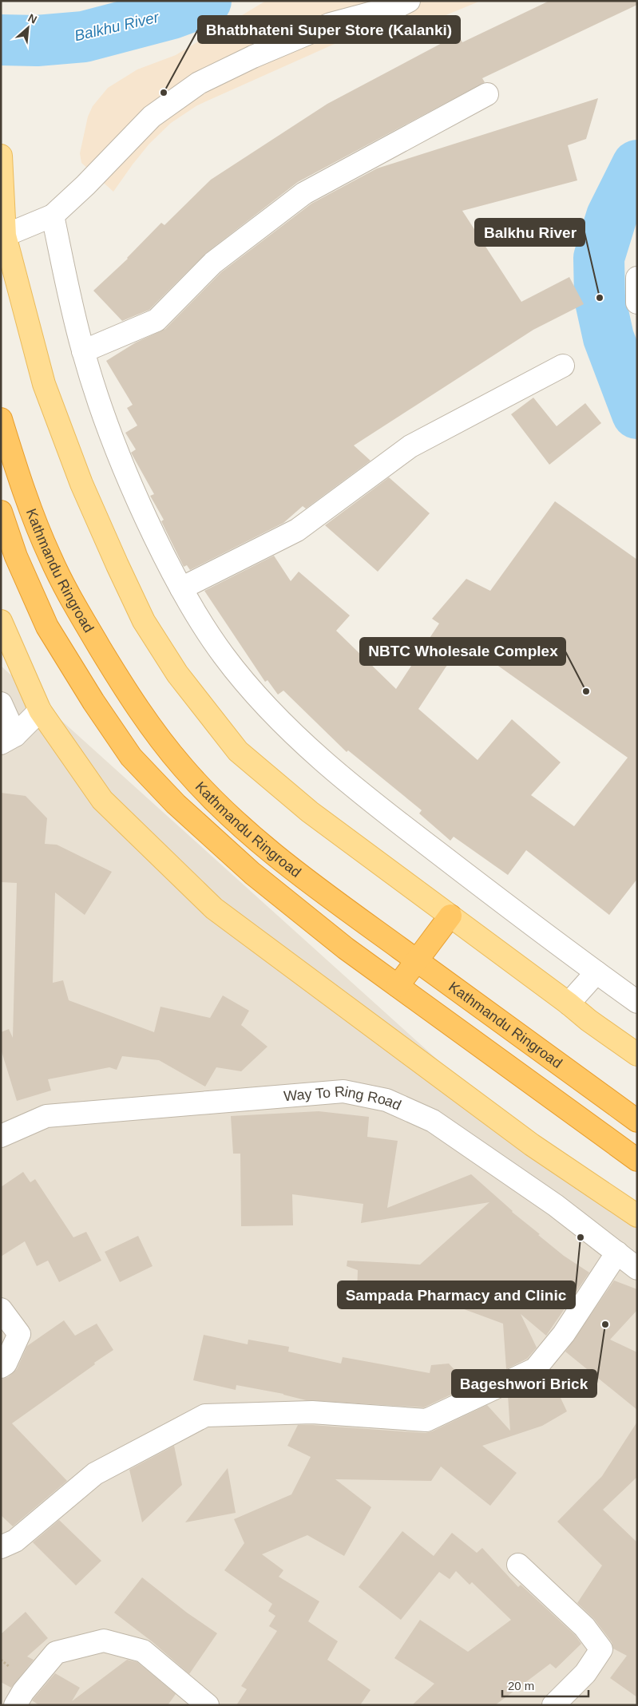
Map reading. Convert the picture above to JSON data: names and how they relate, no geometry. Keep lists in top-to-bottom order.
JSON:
{
  "streets": {
    "highway": ["Kathmandu Ringroad"],
    "street": ["Way To Ring Road"]
  },
  "water": ["Balkhu River"],
  "places": [
    "Bhatbhateni Super Store (Kalanki)",
    "Balkhu River",
    "NBTC Wholesale Complex",
    "Sampada Pharmacy and Clinic",
    "Bageshwori Brick"
  ],
  "scale_bar": "20 m",
  "north": "top right"
}
